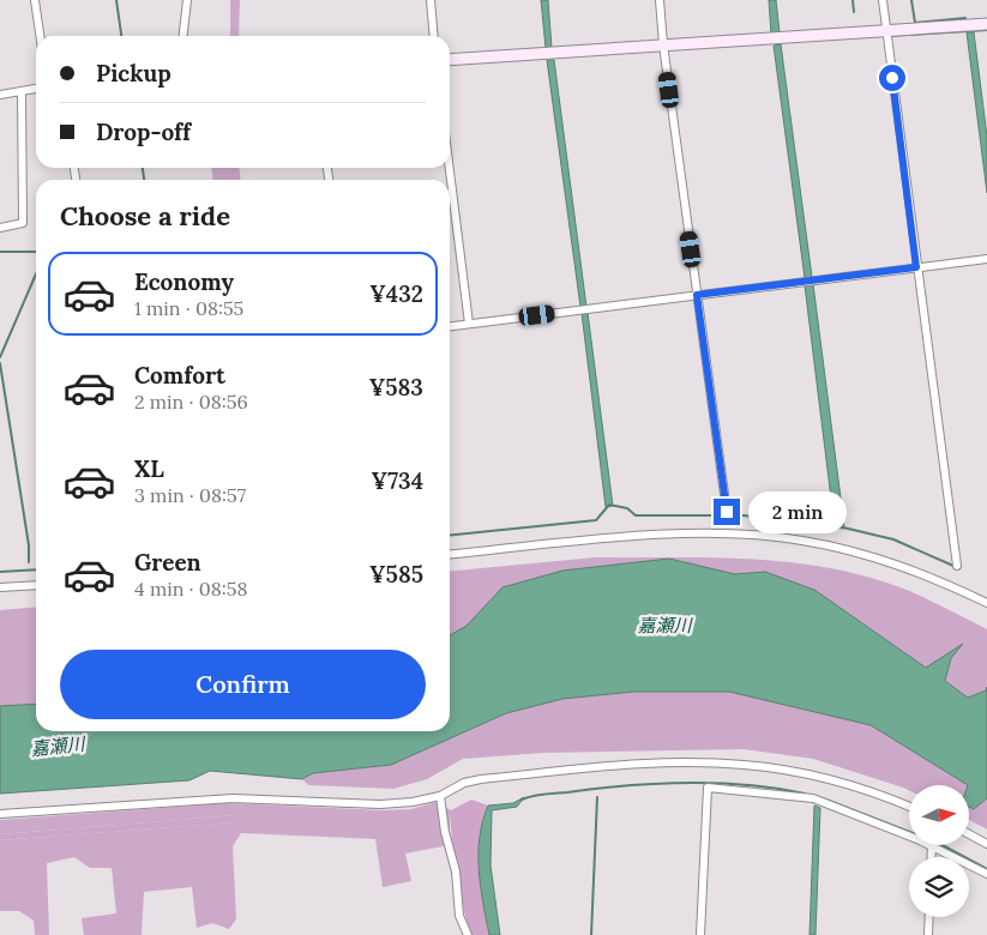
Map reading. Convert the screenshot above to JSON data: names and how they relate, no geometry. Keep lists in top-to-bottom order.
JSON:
{
  "water": ["嘉瀬川"],
  "north": "right",
  "page": {
    "banner": ["Pickup", "Drop-off"],
    "heading": "Choose a ride",
    "list": [
      {
        "name": "Economy",
        "note": "1 min · 08:55",
        "value": "¥432"
      },
      {
        "name": "Comfort",
        "note": "2 min · 08:56",
        "value": "¥583"
      },
      {
        "name": "XL",
        "note": "3 min · 08:57",
        "value": "¥734"
      },
      {
        "name": "Green",
        "note": "4 min · 08:58",
        "value": "¥585"
      }
    ],
    "bubble": "2 min",
    "buttons": "Confirm"
  }
}
